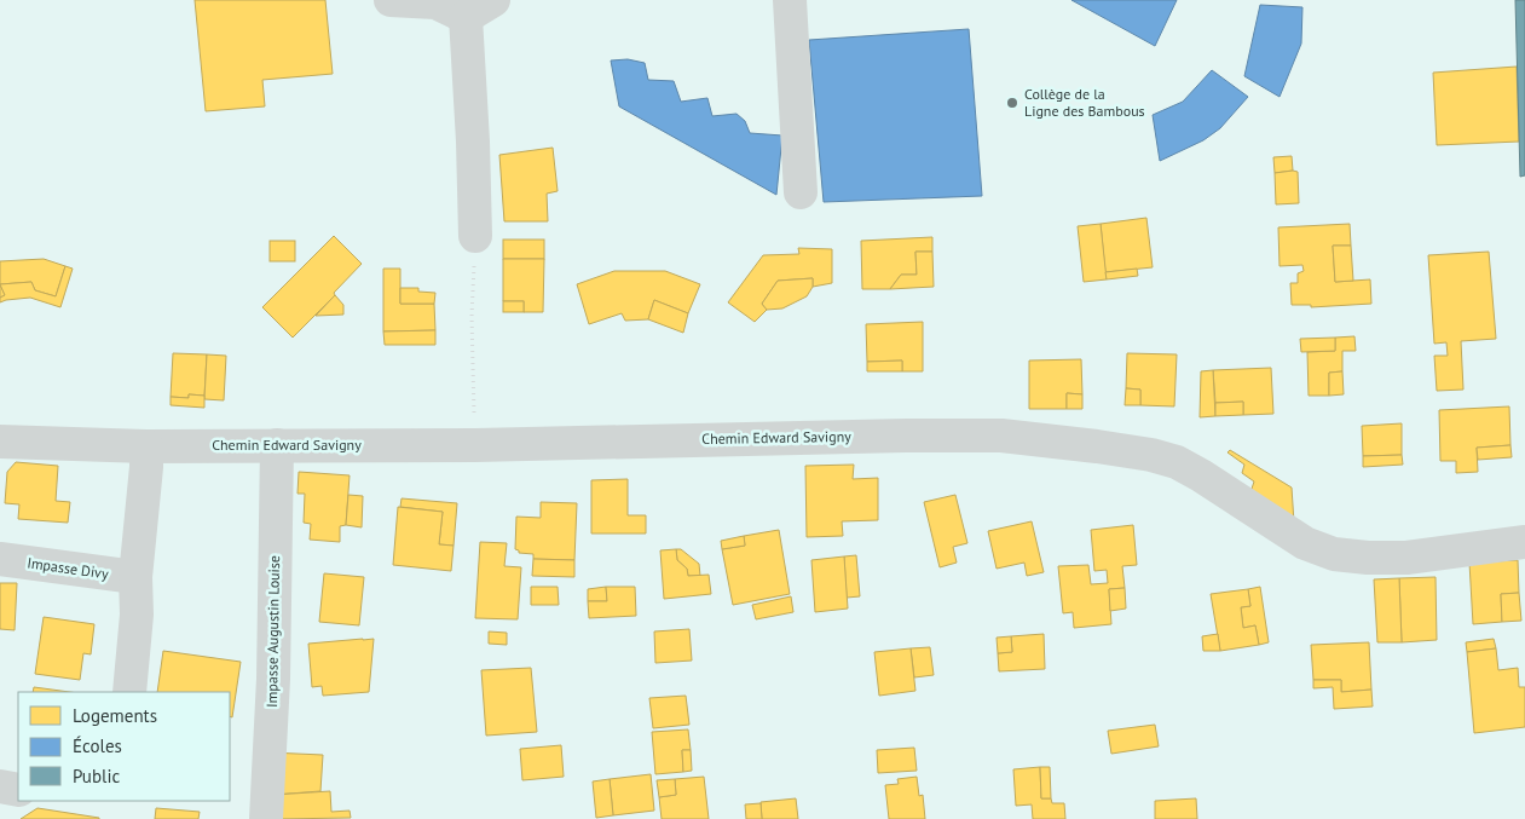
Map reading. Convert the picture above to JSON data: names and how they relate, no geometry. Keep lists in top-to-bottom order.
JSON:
{
  "streets": {
    "street": ["Chemin Edward Savigny", "Impasse Divy", "Impasse Augustin Louise"]
  },
  "crossings": [
    ["Chemin Edward Savigny", "Impasse Augustin Louise"]
  ],
  "places": ["Collège de la Ligne des Bambous"],
  "legend": ["Logements", "Écoles", "Public"]
}
